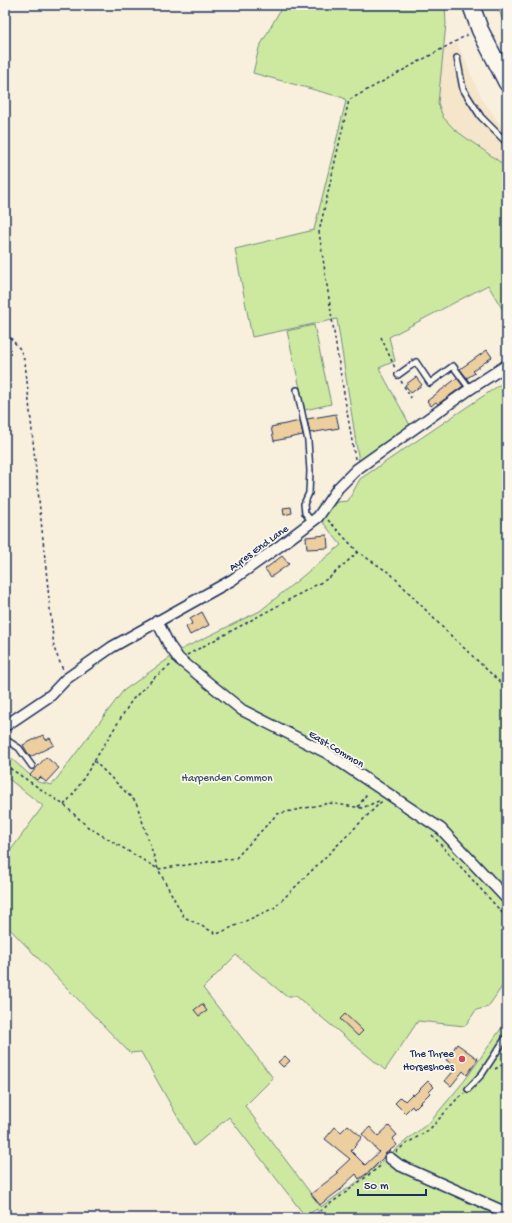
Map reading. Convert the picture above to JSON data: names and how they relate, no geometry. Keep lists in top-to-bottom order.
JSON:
{
  "streets": {
    "street": ["Ayres End Lane", "East Common"]
  },
  "crossings": [
    ["Ayres End Lane", "East Common"]
  ],
  "parks": ["Harpenden Common"],
  "places": ["The Three Horseshoes"],
  "scale_bar": "50 m"
}
